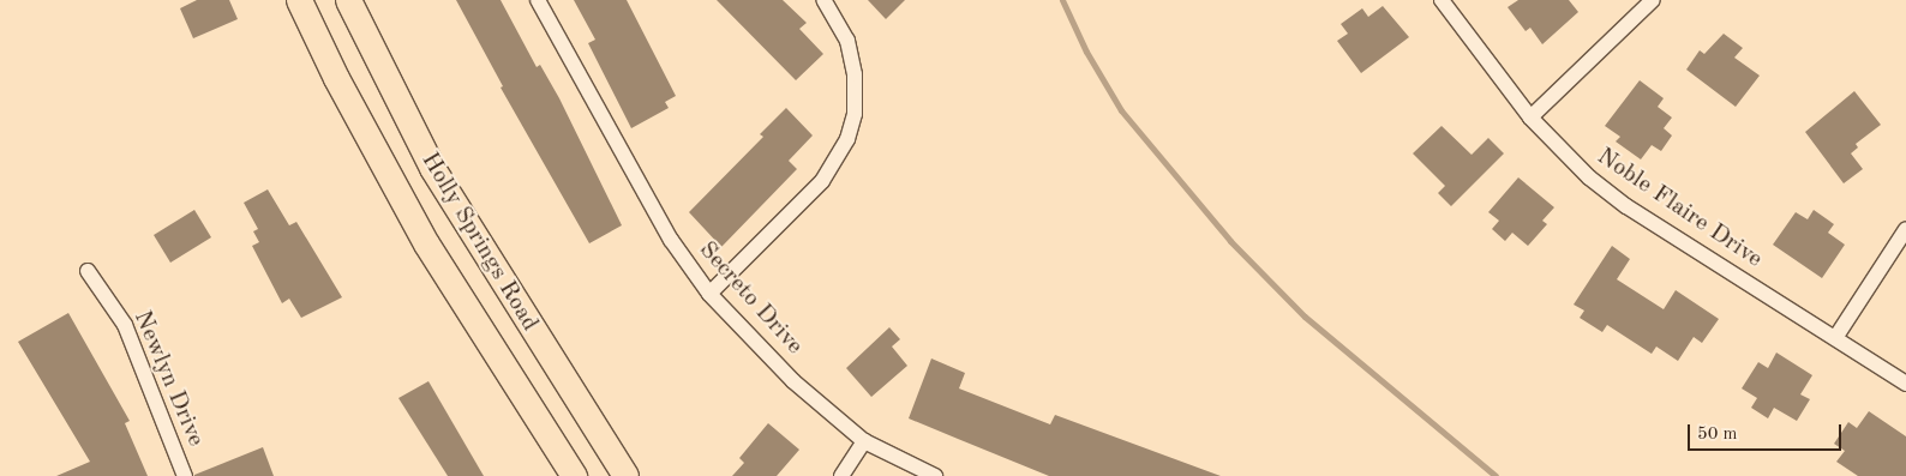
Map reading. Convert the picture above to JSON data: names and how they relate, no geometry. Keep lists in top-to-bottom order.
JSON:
{
  "streets": {
    "main road": ["Holly Springs Road"],
    "street": ["Noble Flaire Drive", "Secreto Drive", "Newlyn Drive"]
  },
  "scale_bar": "50 m"
}
